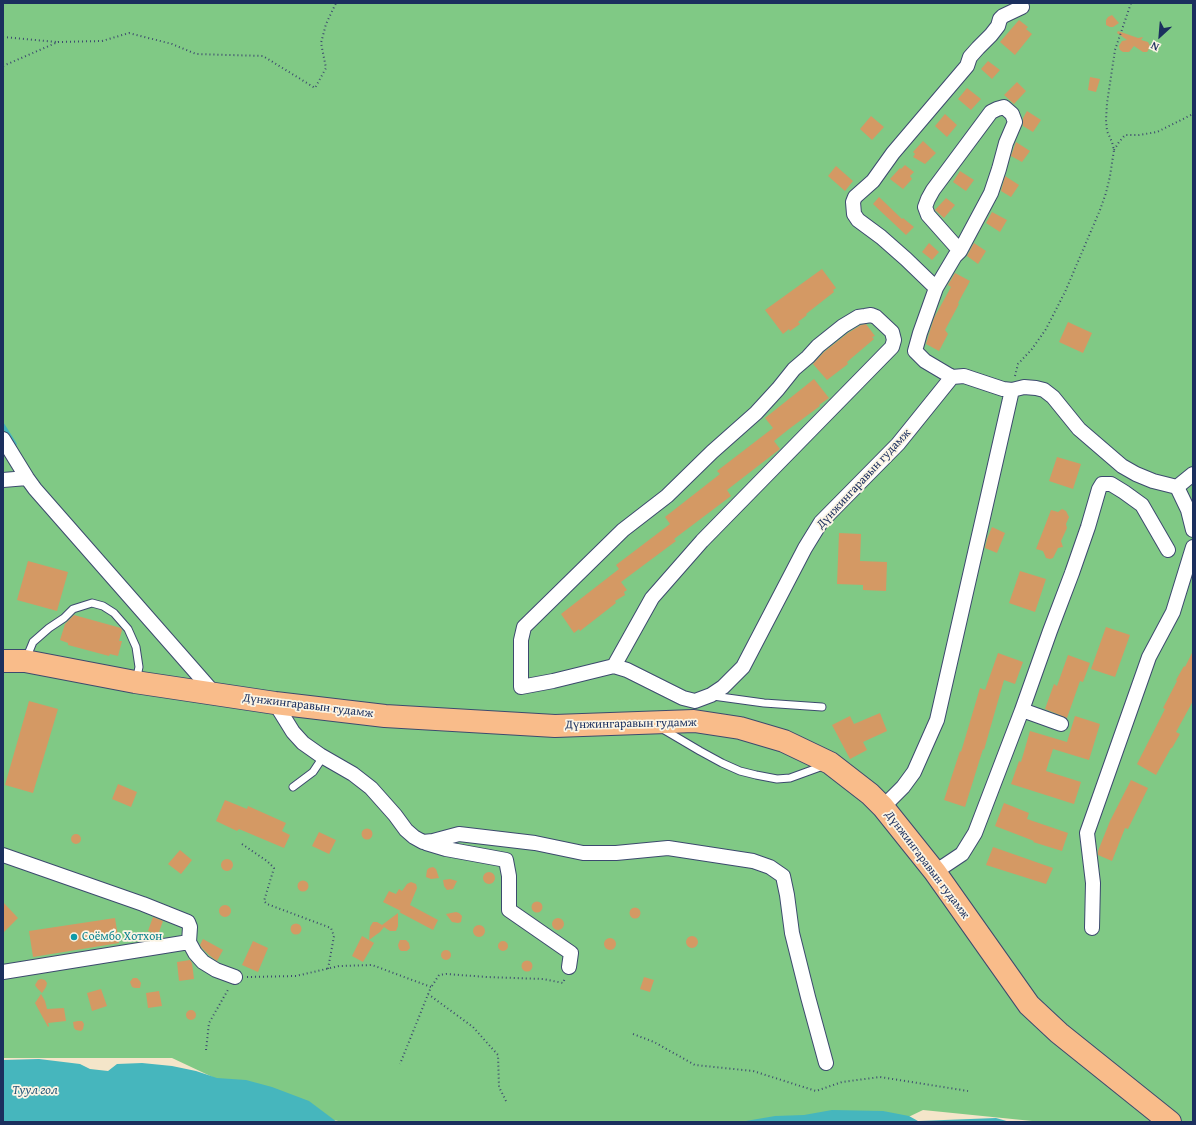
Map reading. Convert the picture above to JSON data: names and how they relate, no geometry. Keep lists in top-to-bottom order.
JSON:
{
  "streets": {
    "main road": ["Дүнжингаравын гудамж"]
  },
  "water": ["Туул гол"],
  "places": ["Соёмбо Хотхон"],
  "north": "bottom left"
}
